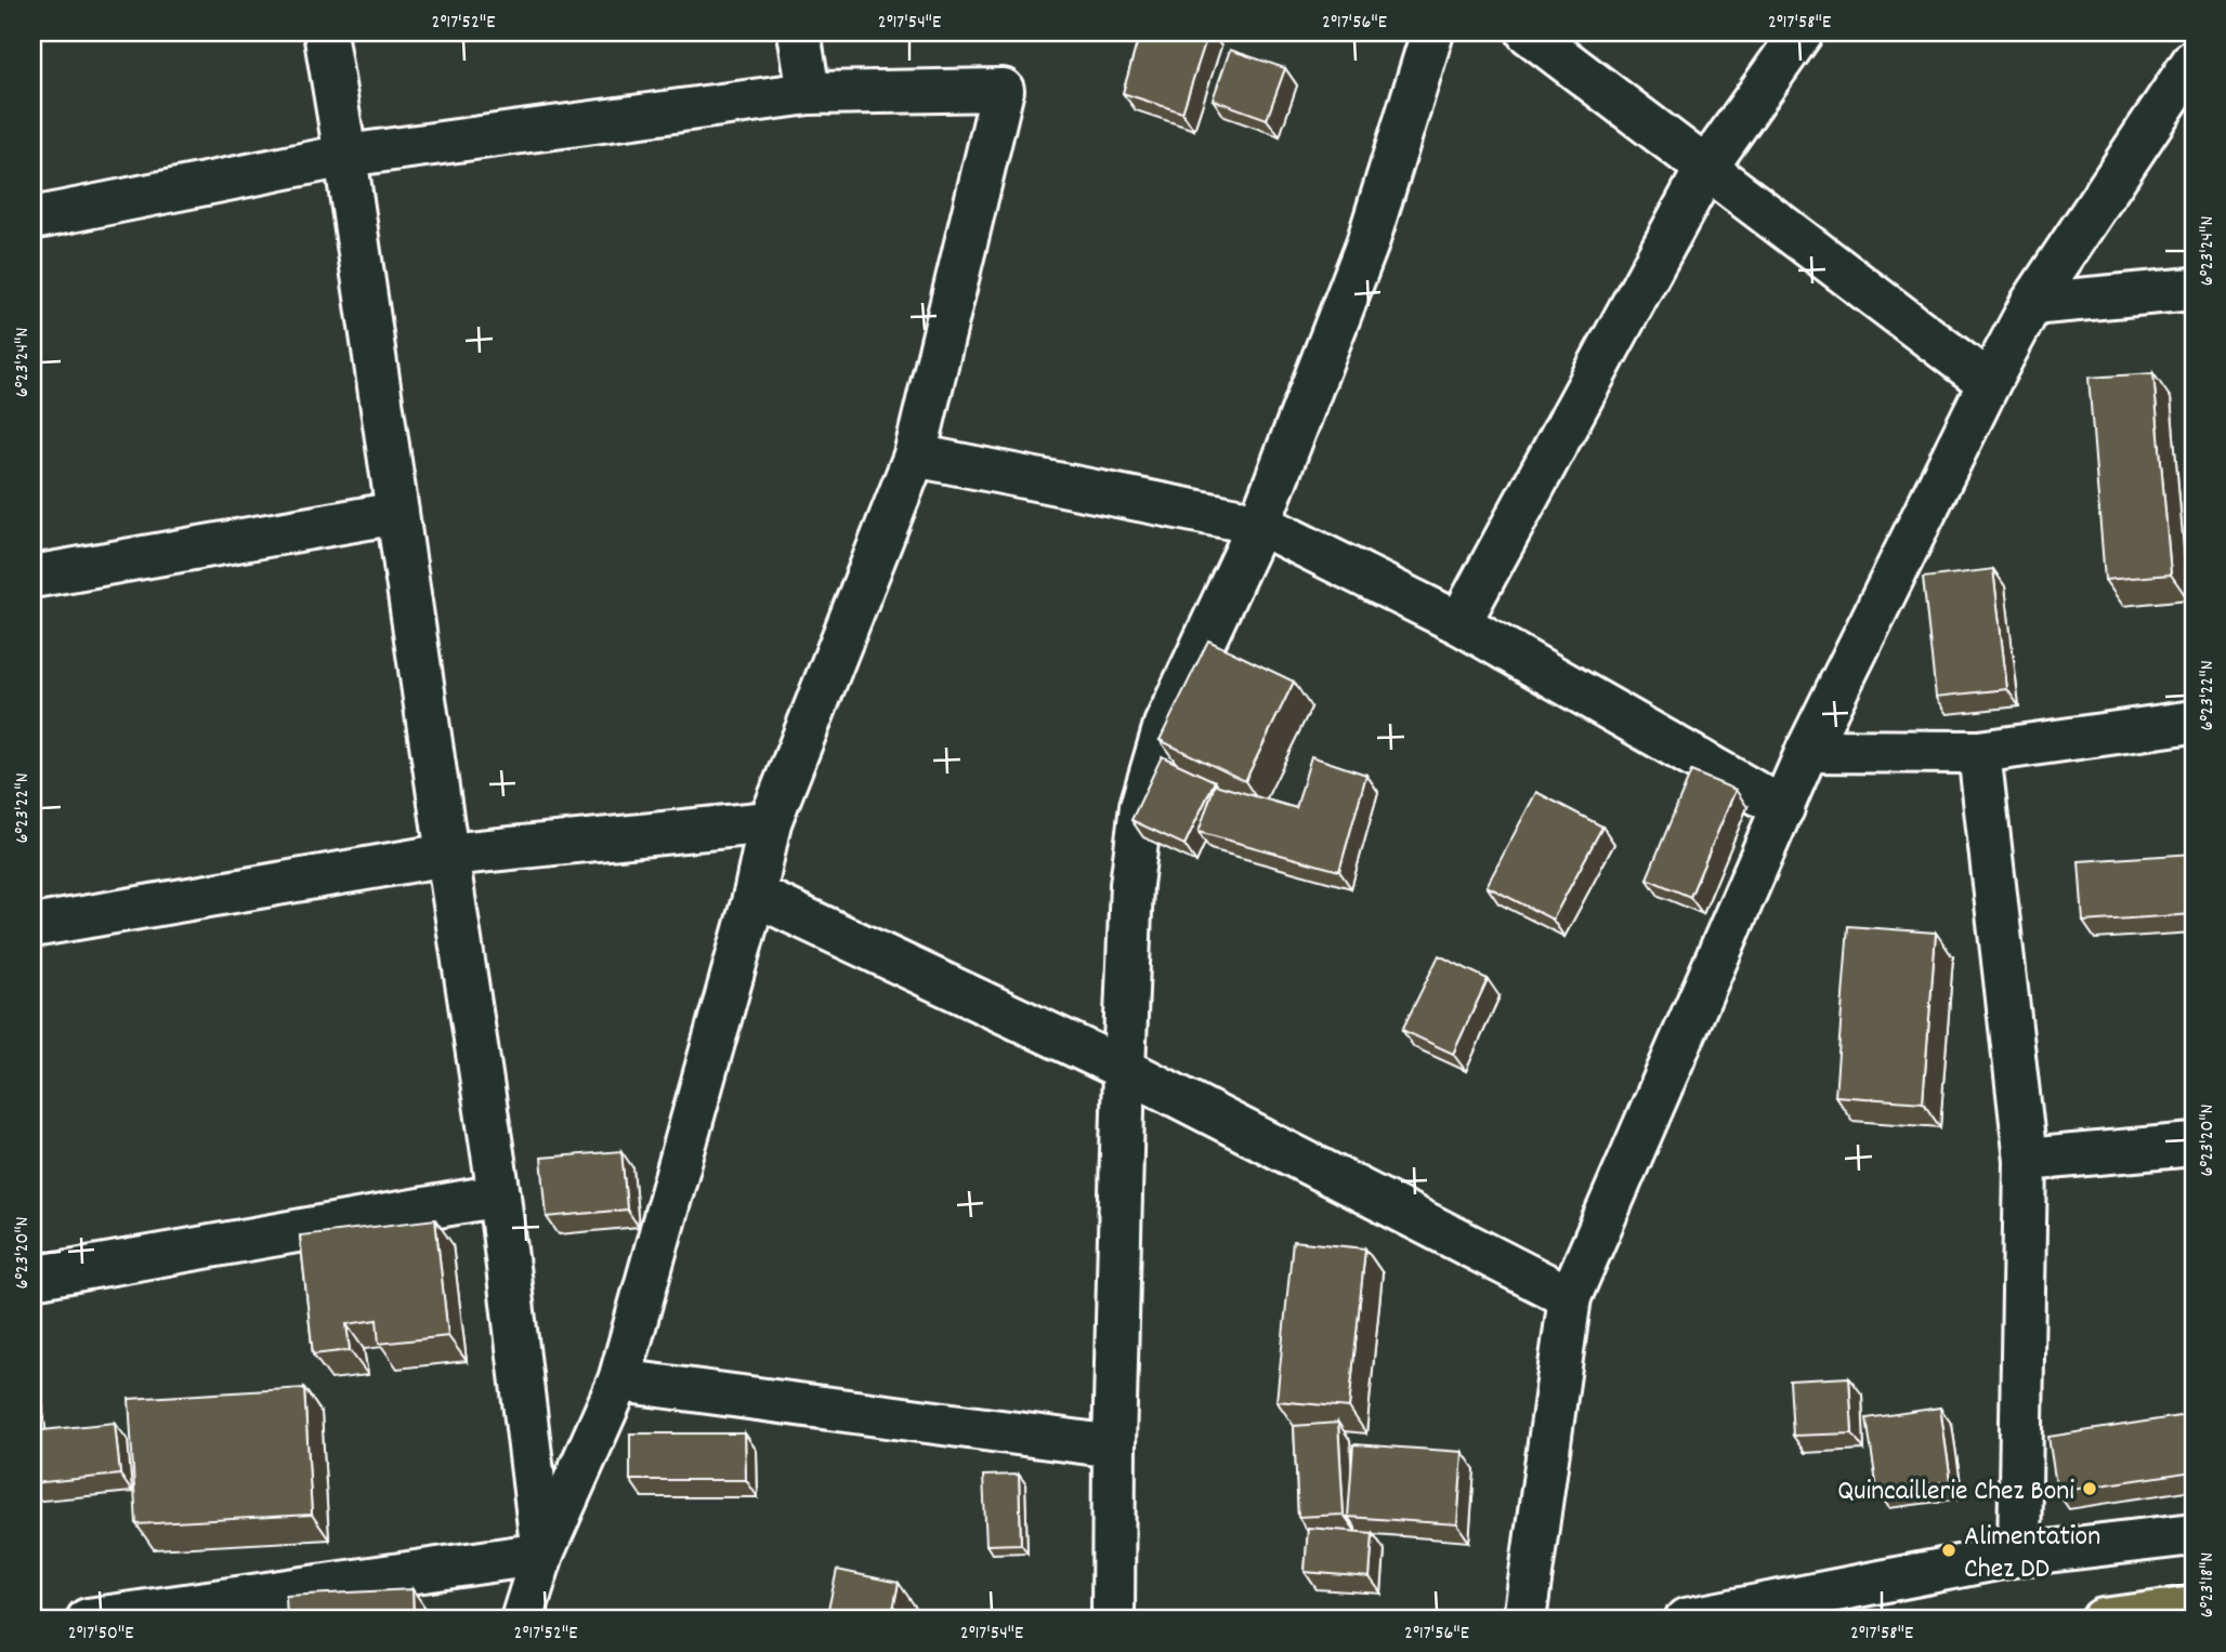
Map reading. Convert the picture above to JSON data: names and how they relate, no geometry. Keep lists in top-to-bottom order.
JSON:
{
  "places": ["Quincaillerie Chez Boni", "Alimentation Chez DD"],
  "coordinates": [
    "2°17'52\"E",
    "2°17'54\"E",
    "2°17'56\"E",
    "2°17'58\"E",
    "6°23'24\"N",
    "6°23'22\"N",
    "6°23'20\"N",
    "6°23'18\"N",
    "2°17'50\"E"
  ]
}
